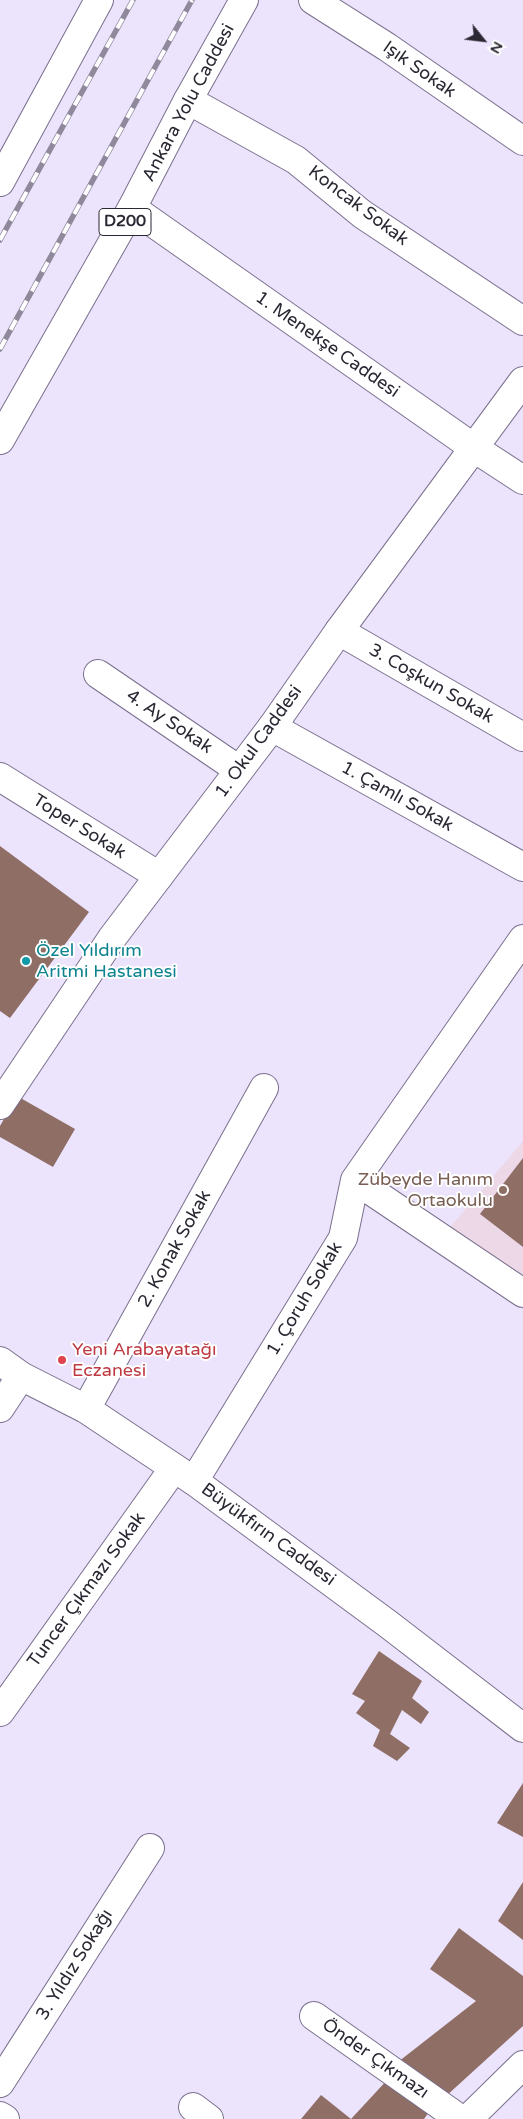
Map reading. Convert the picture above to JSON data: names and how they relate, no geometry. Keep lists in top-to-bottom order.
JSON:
{
  "streets": {
    "main road": [
      "Işık Sokak",
      "Ankara Yolu Caddesi",
      "Koncak Sokak",
      "D200",
      "1. Menekşe Caddesi",
      "3. Coşkun Sokak",
      "4. Ay Sokak",
      "1. Okul Caddesi",
      "1. Çamlı Sokak",
      "Toper Sokak",
      "2. Konak Sokak",
      "1. Çoruh Sokak",
      "Büyükfırın Caddesi",
      "Tuncer Çıkmazı Sokak",
      "3. Yıldız Sokağı",
      "Önder Çıkmazı"
    ]
  },
  "crossings": [
    ["Ankara Yolu Caddesi", "Koncak Sokak"],
    ["Ankara Yolu Caddesi", "1. Menekşe Caddesi"],
    ["1. Menekşe Caddesi", "1. Okul Caddesi"],
    ["3. Coşkun Sokak", "1. Okul Caddesi"],
    ["4. Ay Sokak", "1. Okul Caddesi"],
    ["1. Okul Caddesi", "1. Çamlı Sokak"],
    ["1. Okul Caddesi", "Toper Sokak"],
    ["2. Konak Sokak", "Büyükfırın Caddesi"],
    ["1. Çoruh Sokak", "Büyükfırın Caddesi"],
    ["1. Çoruh Sokak", "Tuncer Çıkmazı Sokak"],
    ["Büyükfırın Caddesi", "Tuncer Çıkmazı Sokak"]
  ],
  "places": ["Özel Yıldırım Aritmi Hastanesi", "Zübeyde Hanım Ortaokulu", "Yeni Arabayatağı Eczanesi"],
  "north": "bottom right"
}
